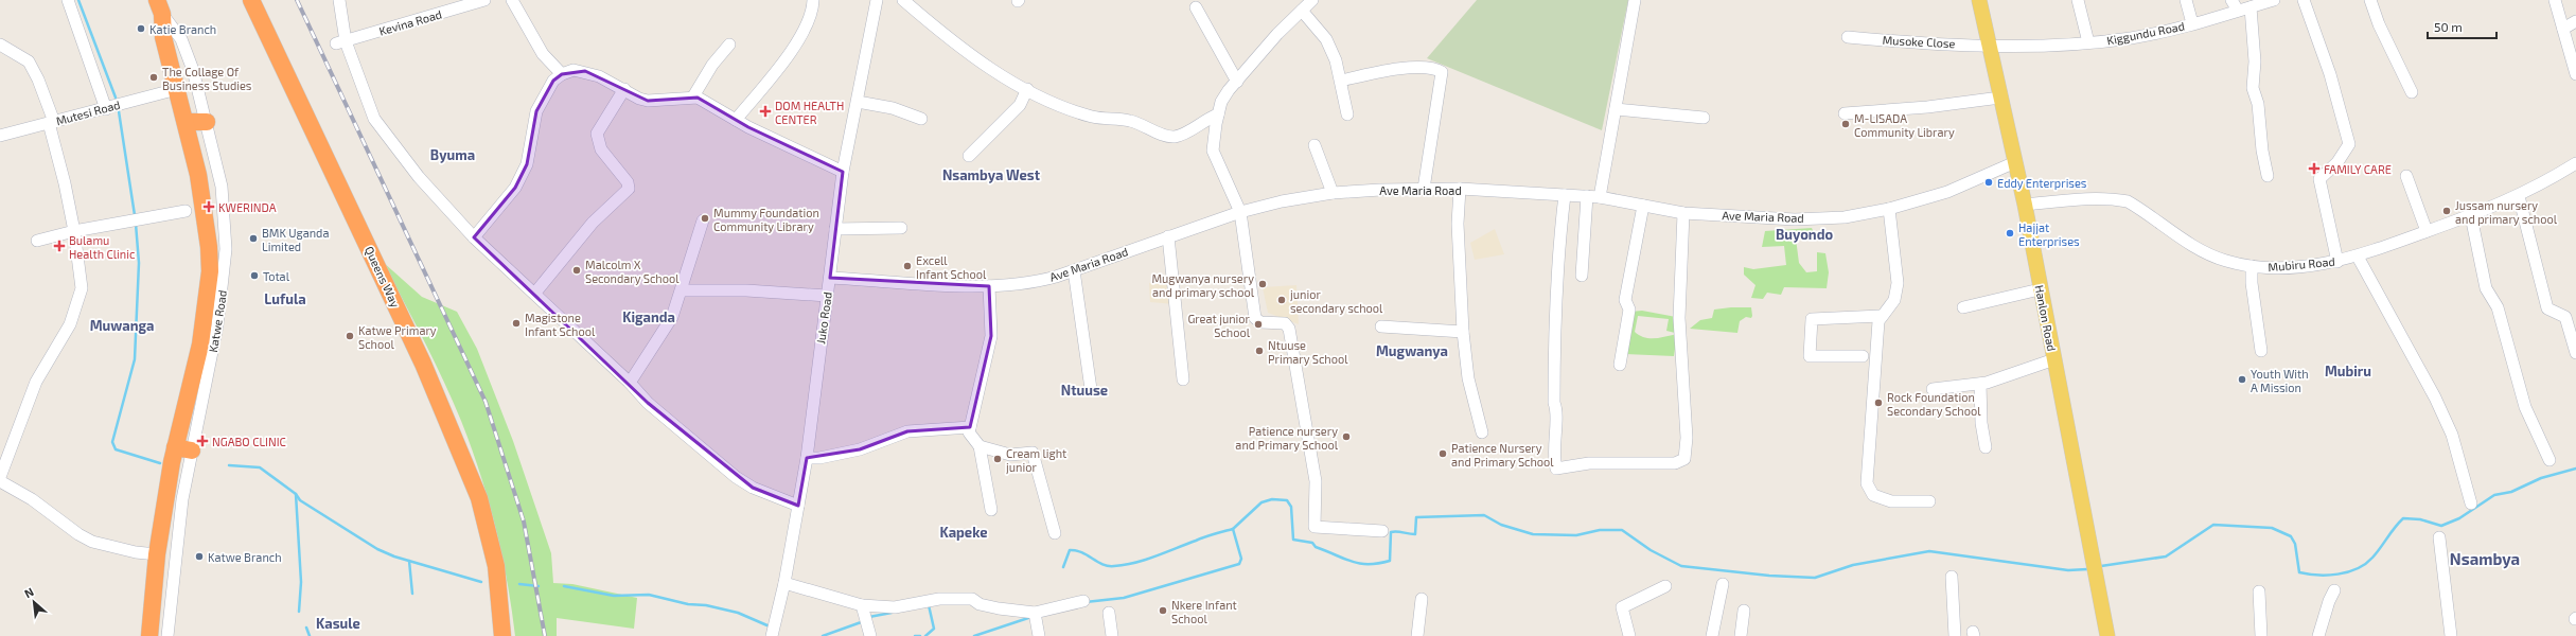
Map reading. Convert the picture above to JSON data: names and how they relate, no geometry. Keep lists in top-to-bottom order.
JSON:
{
  "streets": {
    "highway": ["Queens Way", "Katwe Road"],
    "main road": ["Hanlon Road"],
    "street": [
      "Kevina Road",
      "Kiggundu Road",
      "Musoke Close",
      "Mutesi Road",
      "Ave Maria Road",
      "Mubiru Road",
      "Juko Road"
    ]
  },
  "crossings": [
    ["Kiggundu Road", "Musoke Close"],
    ["Kiggundu Road", "Hanlon Road"],
    ["Musoke Close", "Hanlon Road"],
    ["Mutesi Road", "Katwe Road"],
    ["Ave Maria Road", "Juko Road"],
    ["Ave Maria Road", "Hanlon Road"],
    ["Mubiru Road", "Hanlon Road"]
  ],
  "districts": [
    "Byuma",
    "Nsambya West",
    "Buyondo",
    "Lufula",
    "Kiganda",
    "Muwanga",
    "Mugwanya",
    "Mubiru",
    "Ntuuse",
    "Kapeke",
    "Nsambya",
    "Kasule"
  ],
  "places": {
    "other": [
      "Katie Branch",
      "The Collage Of Business Studies",
      "M-LISADA Community Library",
      "Eddy Enterprises",
      "Jussam nursery and primary school",
      "Mummy Foundation Community Library",
      "Hajjat Enterprises",
      "BMK Uganda Limited",
      "Excell Infant School",
      "Malcolm X Secondary School",
      "Total",
      "Mugwanya nursery and primary school",
      "junior secondary school",
      "Magistone Infant School",
      "Great junior School",
      "Katwe Primary School",
      "Ntuuse Primary School",
      "Youth With A Mission",
      "Rock Foundation Secondary School",
      "Patience nursery and Primary School",
      "Patience Nursery and Primary School",
      "Cream light junior",
      "Katwe Branch",
      "Nkere Infant School"
    ],
    "health": [
      "DOM HEALTH CENTER",
      "FAMILY CARE",
      "KWERINDA",
      "Bulamu Health Clinic",
      "NGABO CLINIC"
    ]
  },
  "scale_bar": "50 m",
  "north": "top left"
}
